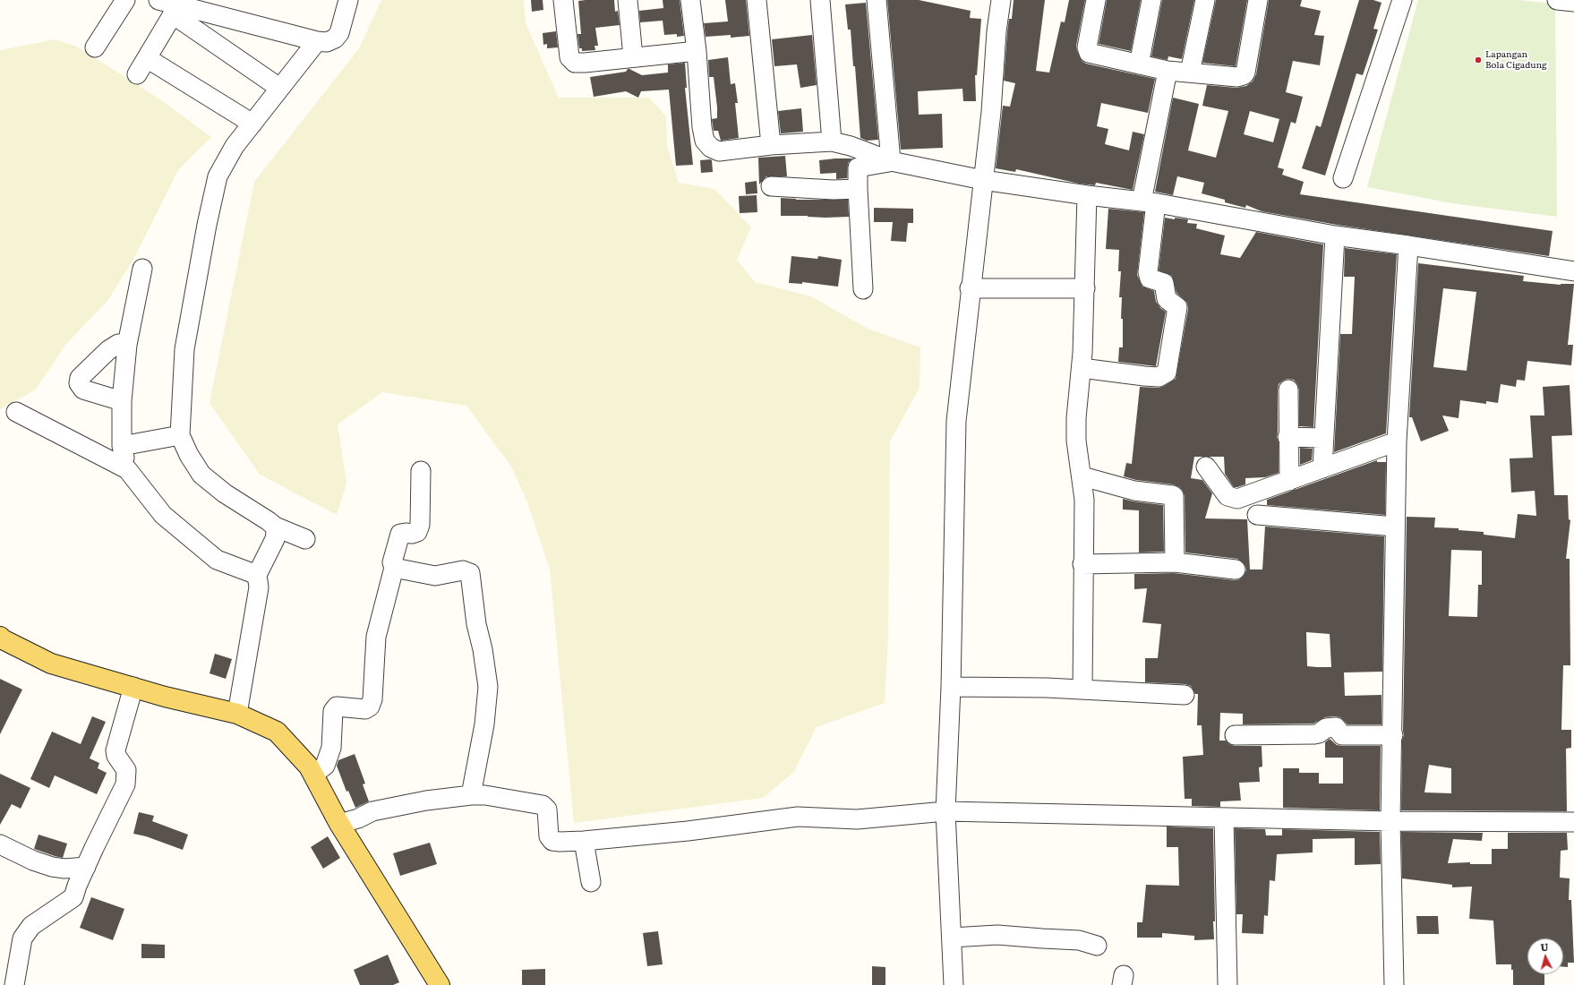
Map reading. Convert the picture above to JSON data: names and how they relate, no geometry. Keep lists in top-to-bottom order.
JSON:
{
  "places": ["Lapangan Bola Cigadung"],
  "north": "top"
}
